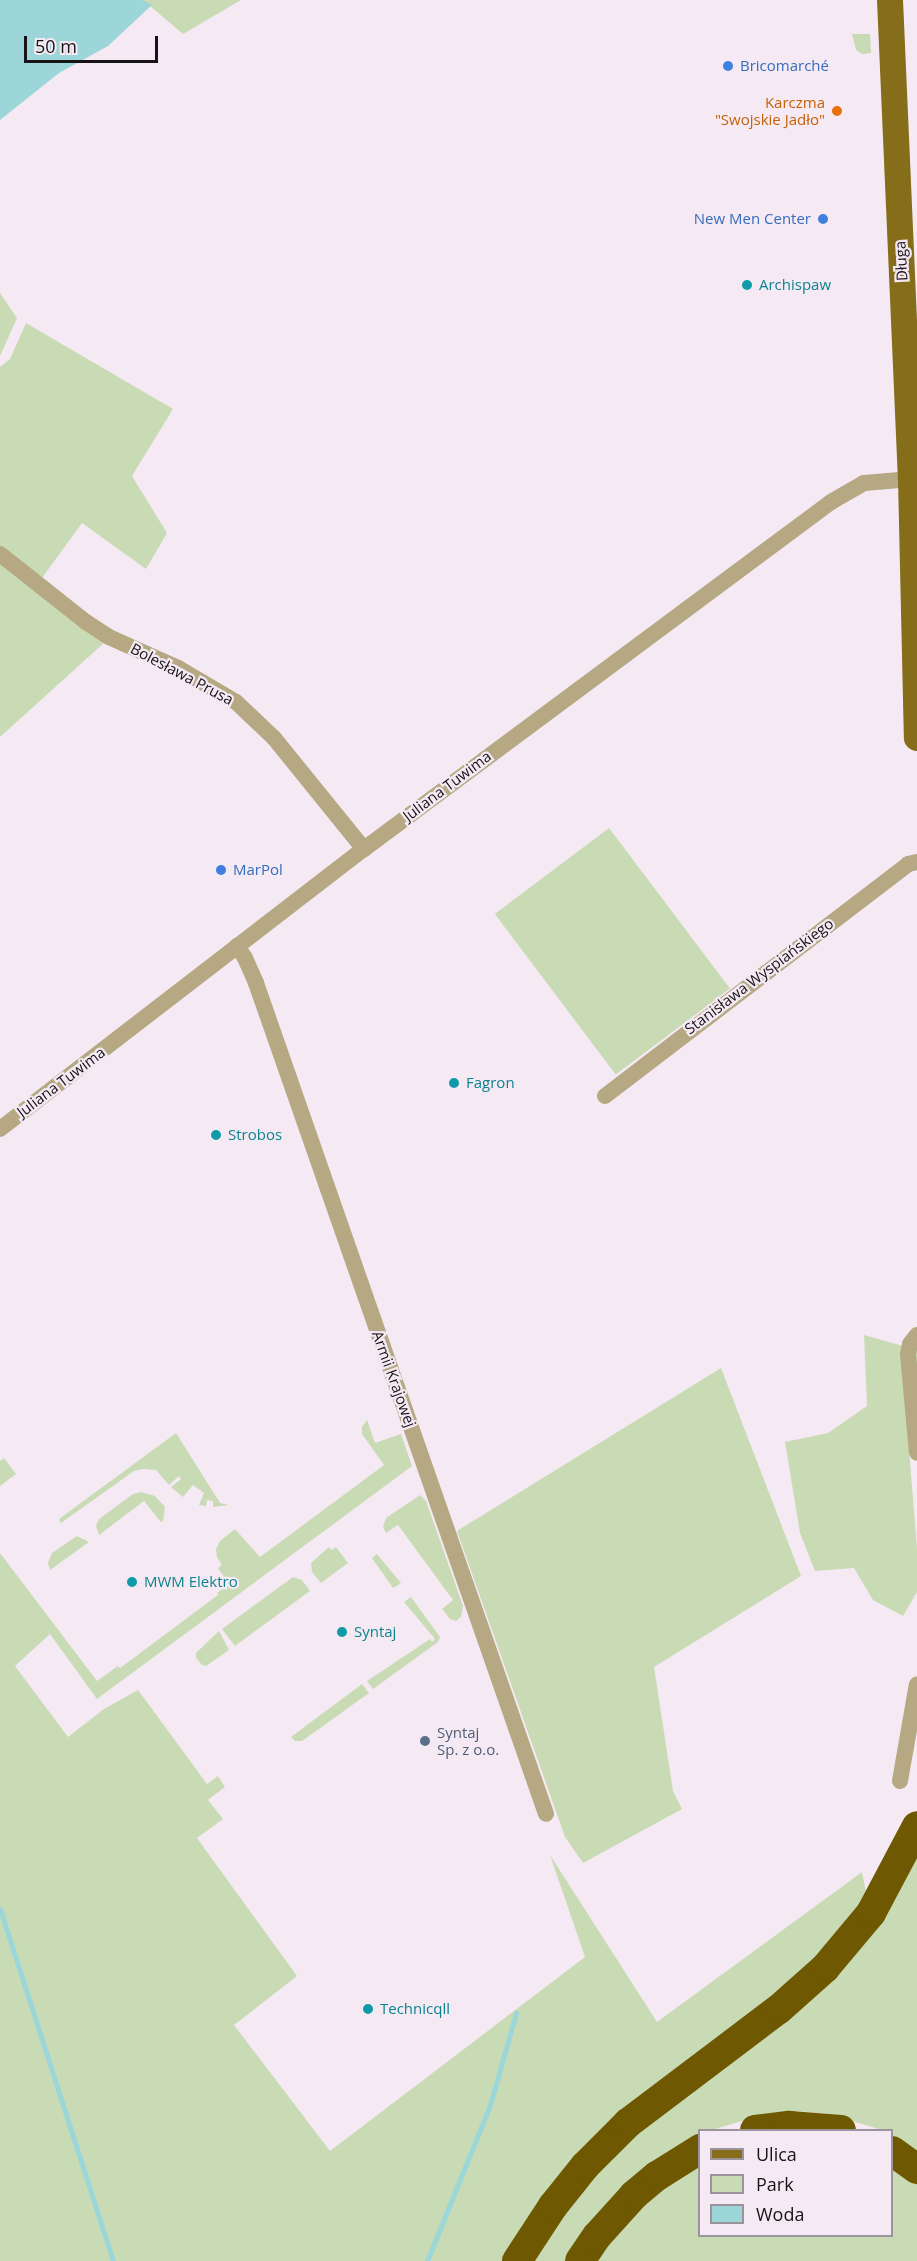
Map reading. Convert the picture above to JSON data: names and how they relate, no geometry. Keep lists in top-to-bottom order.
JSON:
{
  "streets": {
    "main road": ["Długa"],
    "street": [
      "Bolesława Prusa",
      "Juliana Tuwima",
      "Stanisława Wyspiańskiego",
      "Armii Krajowej"
    ]
  },
  "crossings": [
    ["Długa", "Juliana Tuwima"],
    ["Bolesława Prusa", "Juliana Tuwima"],
    ["Juliana Tuwima", "Armii Krajowej"]
  ],
  "places": [
    "Bricomarché",
    "Karczma \"Swojskie Jadło\"",
    "New Men Center",
    "Archispaw",
    "MarPol",
    "Fagron",
    "Strobos",
    "MWM Elektro",
    "Syntaj",
    "Syntaj Sp. z o.o.",
    "Technicqll"
  ],
  "legend": ["Ulica", "Park", "Woda"],
  "scale_bar": "50 m"
}
